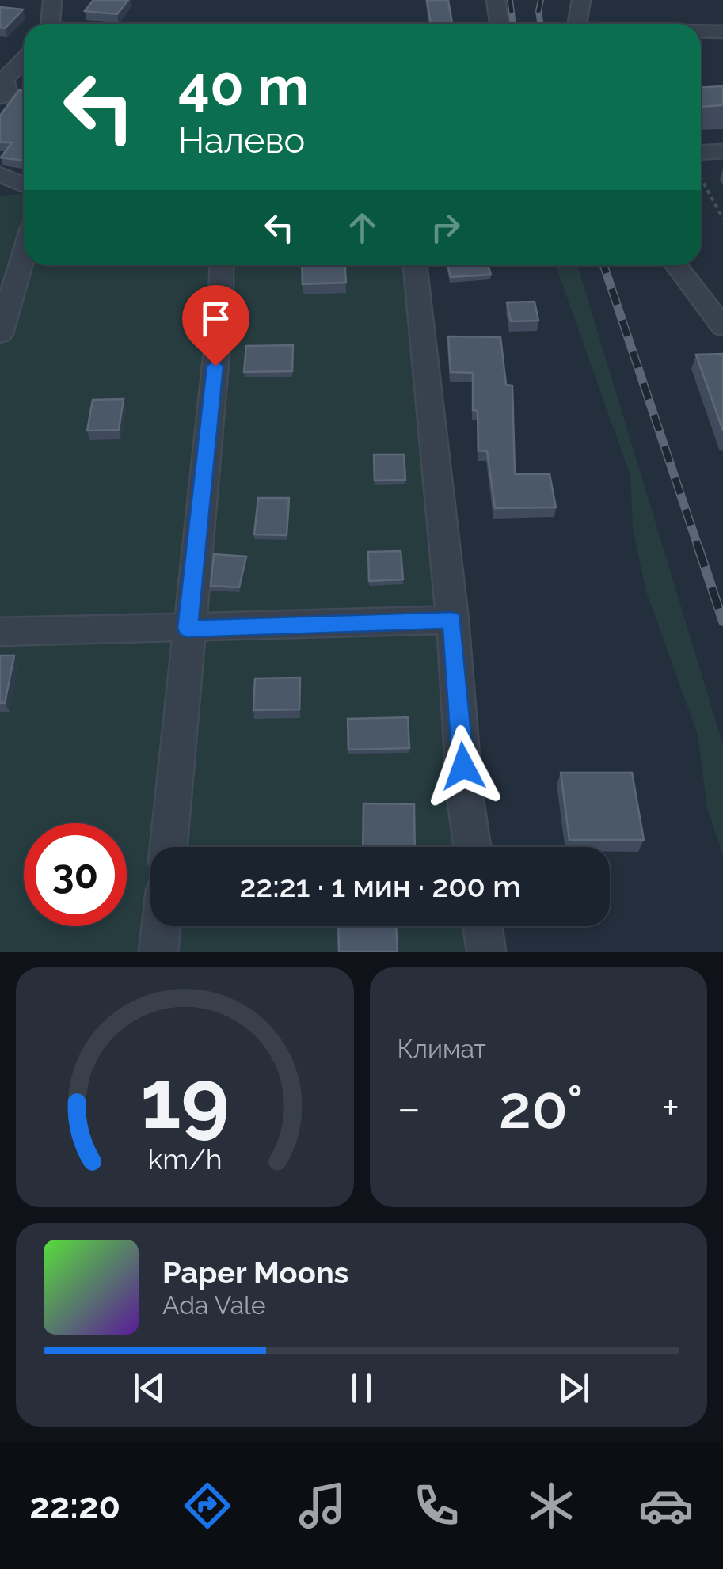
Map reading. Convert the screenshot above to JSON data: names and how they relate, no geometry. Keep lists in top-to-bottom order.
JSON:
{
  "page": {
    "turn": ["40 m", "Налево"],
    "limit": "30",
    "trip": "22:21 · 1 мин · 200 m",
    "tile": "Климат",
    "heat": ["−", "20°", "+"],
    "song": ["Paper Moons", "Ada Vale"],
    "tabs": "22:20",
    "gauge": ["19", "km/h"]
  }
}
